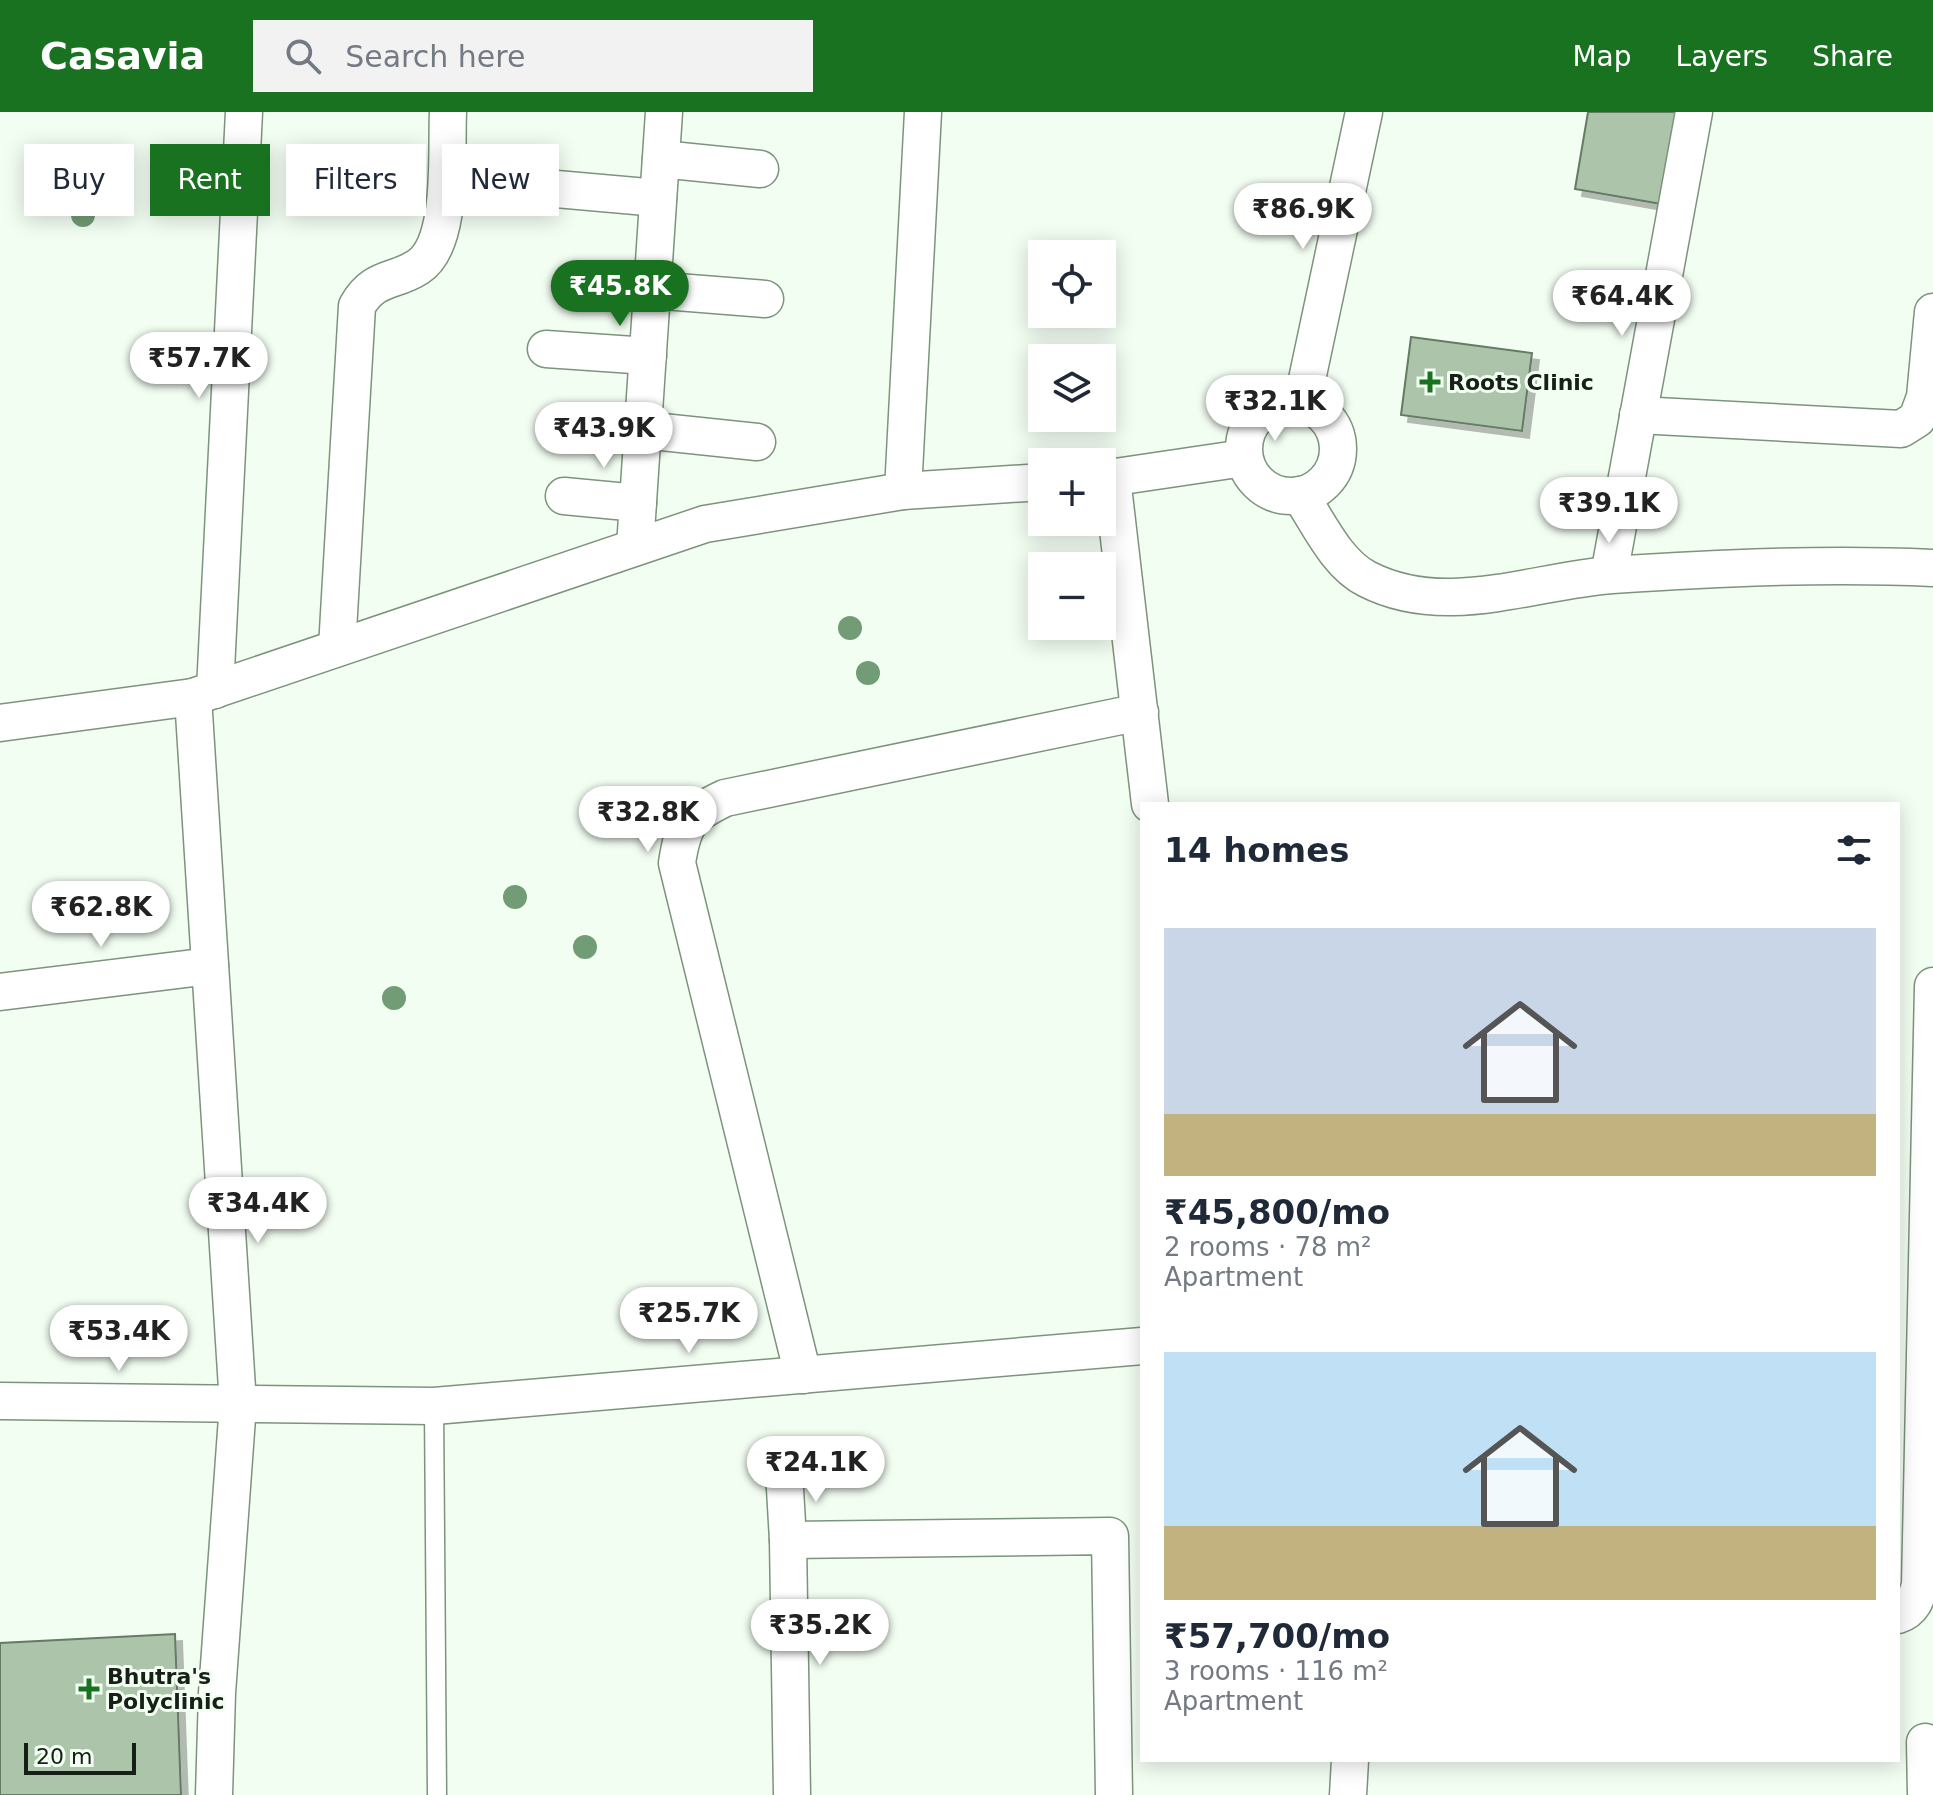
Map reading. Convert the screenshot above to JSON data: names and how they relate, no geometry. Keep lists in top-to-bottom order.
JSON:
{
  "places": {
    "health": ["Roots Clinic", "Bhutra's Polyclinic"]
  },
  "scale_bar": "20 m",
  "page": {
    "header": "Casavia",
    "search": "Search here",
    "nav": ["Map", "Layers", "Share"],
    "chip": [
      "Buy",
      "Rent",
      "Filters",
      "New"
    ],
    "price": [
      "₹86.9K",
      "₹45.8K",
      "₹64.4K",
      "₹57.7K",
      "₹32.1K",
      "₹43.9K",
      "₹39.1K",
      "₹32.8K",
      "₹62.8K",
      "₹34.4K",
      "₹25.7K",
      "₹53.4K",
      "₹24.1K",
      "₹35.2K"
    ],
    "map_buttons": ["+", "−"],
    "heading": "14 homes",
    "list": [
      {
        "name": "₹45,800/mo",
        "note": "2 rooms · 78 m² · Apartment"
      },
      {
        "name": "₹57,700/mo",
        "note": "3 rooms · 116 m² · Apartment"
      }
    ],
    "scale": "20 m"
  }
}
